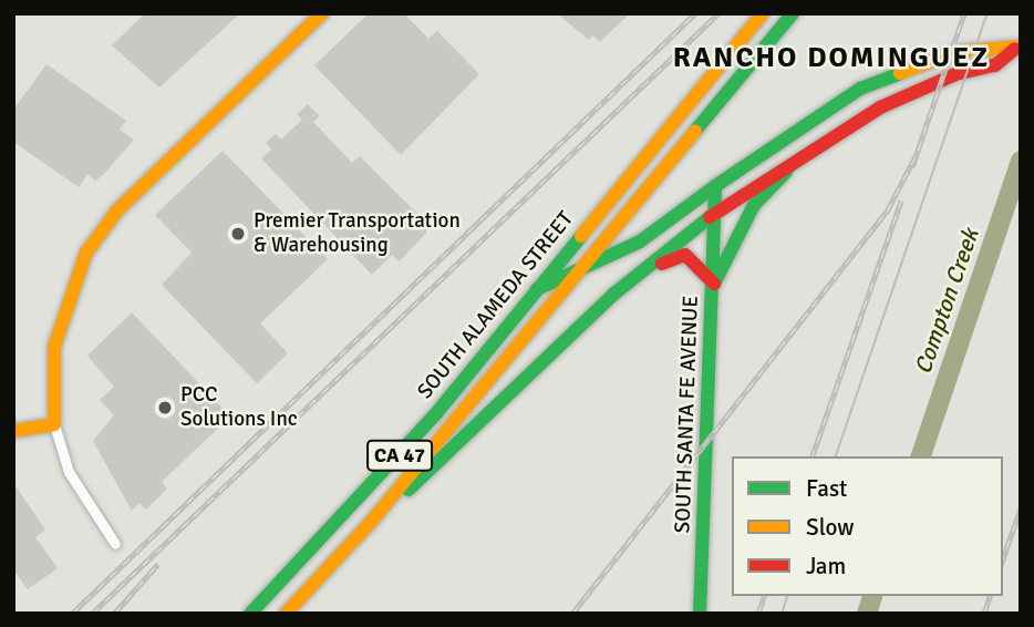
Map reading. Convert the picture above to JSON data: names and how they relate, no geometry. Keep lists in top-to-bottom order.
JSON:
{
  "streets": {
    "main road": ["SOUTH ALAMEDA STREET", "SOUTH SANTA FE AVENUE", "CA 47"]
  },
  "districts": ["RANCHO DOMINGUEZ"],
  "water": ["Compton Creek"],
  "places": ["Premier Transportation & Warehousing", "PCC Solutions Inc"],
  "legend": ["Fast", "Slow", "Jam"]
}
